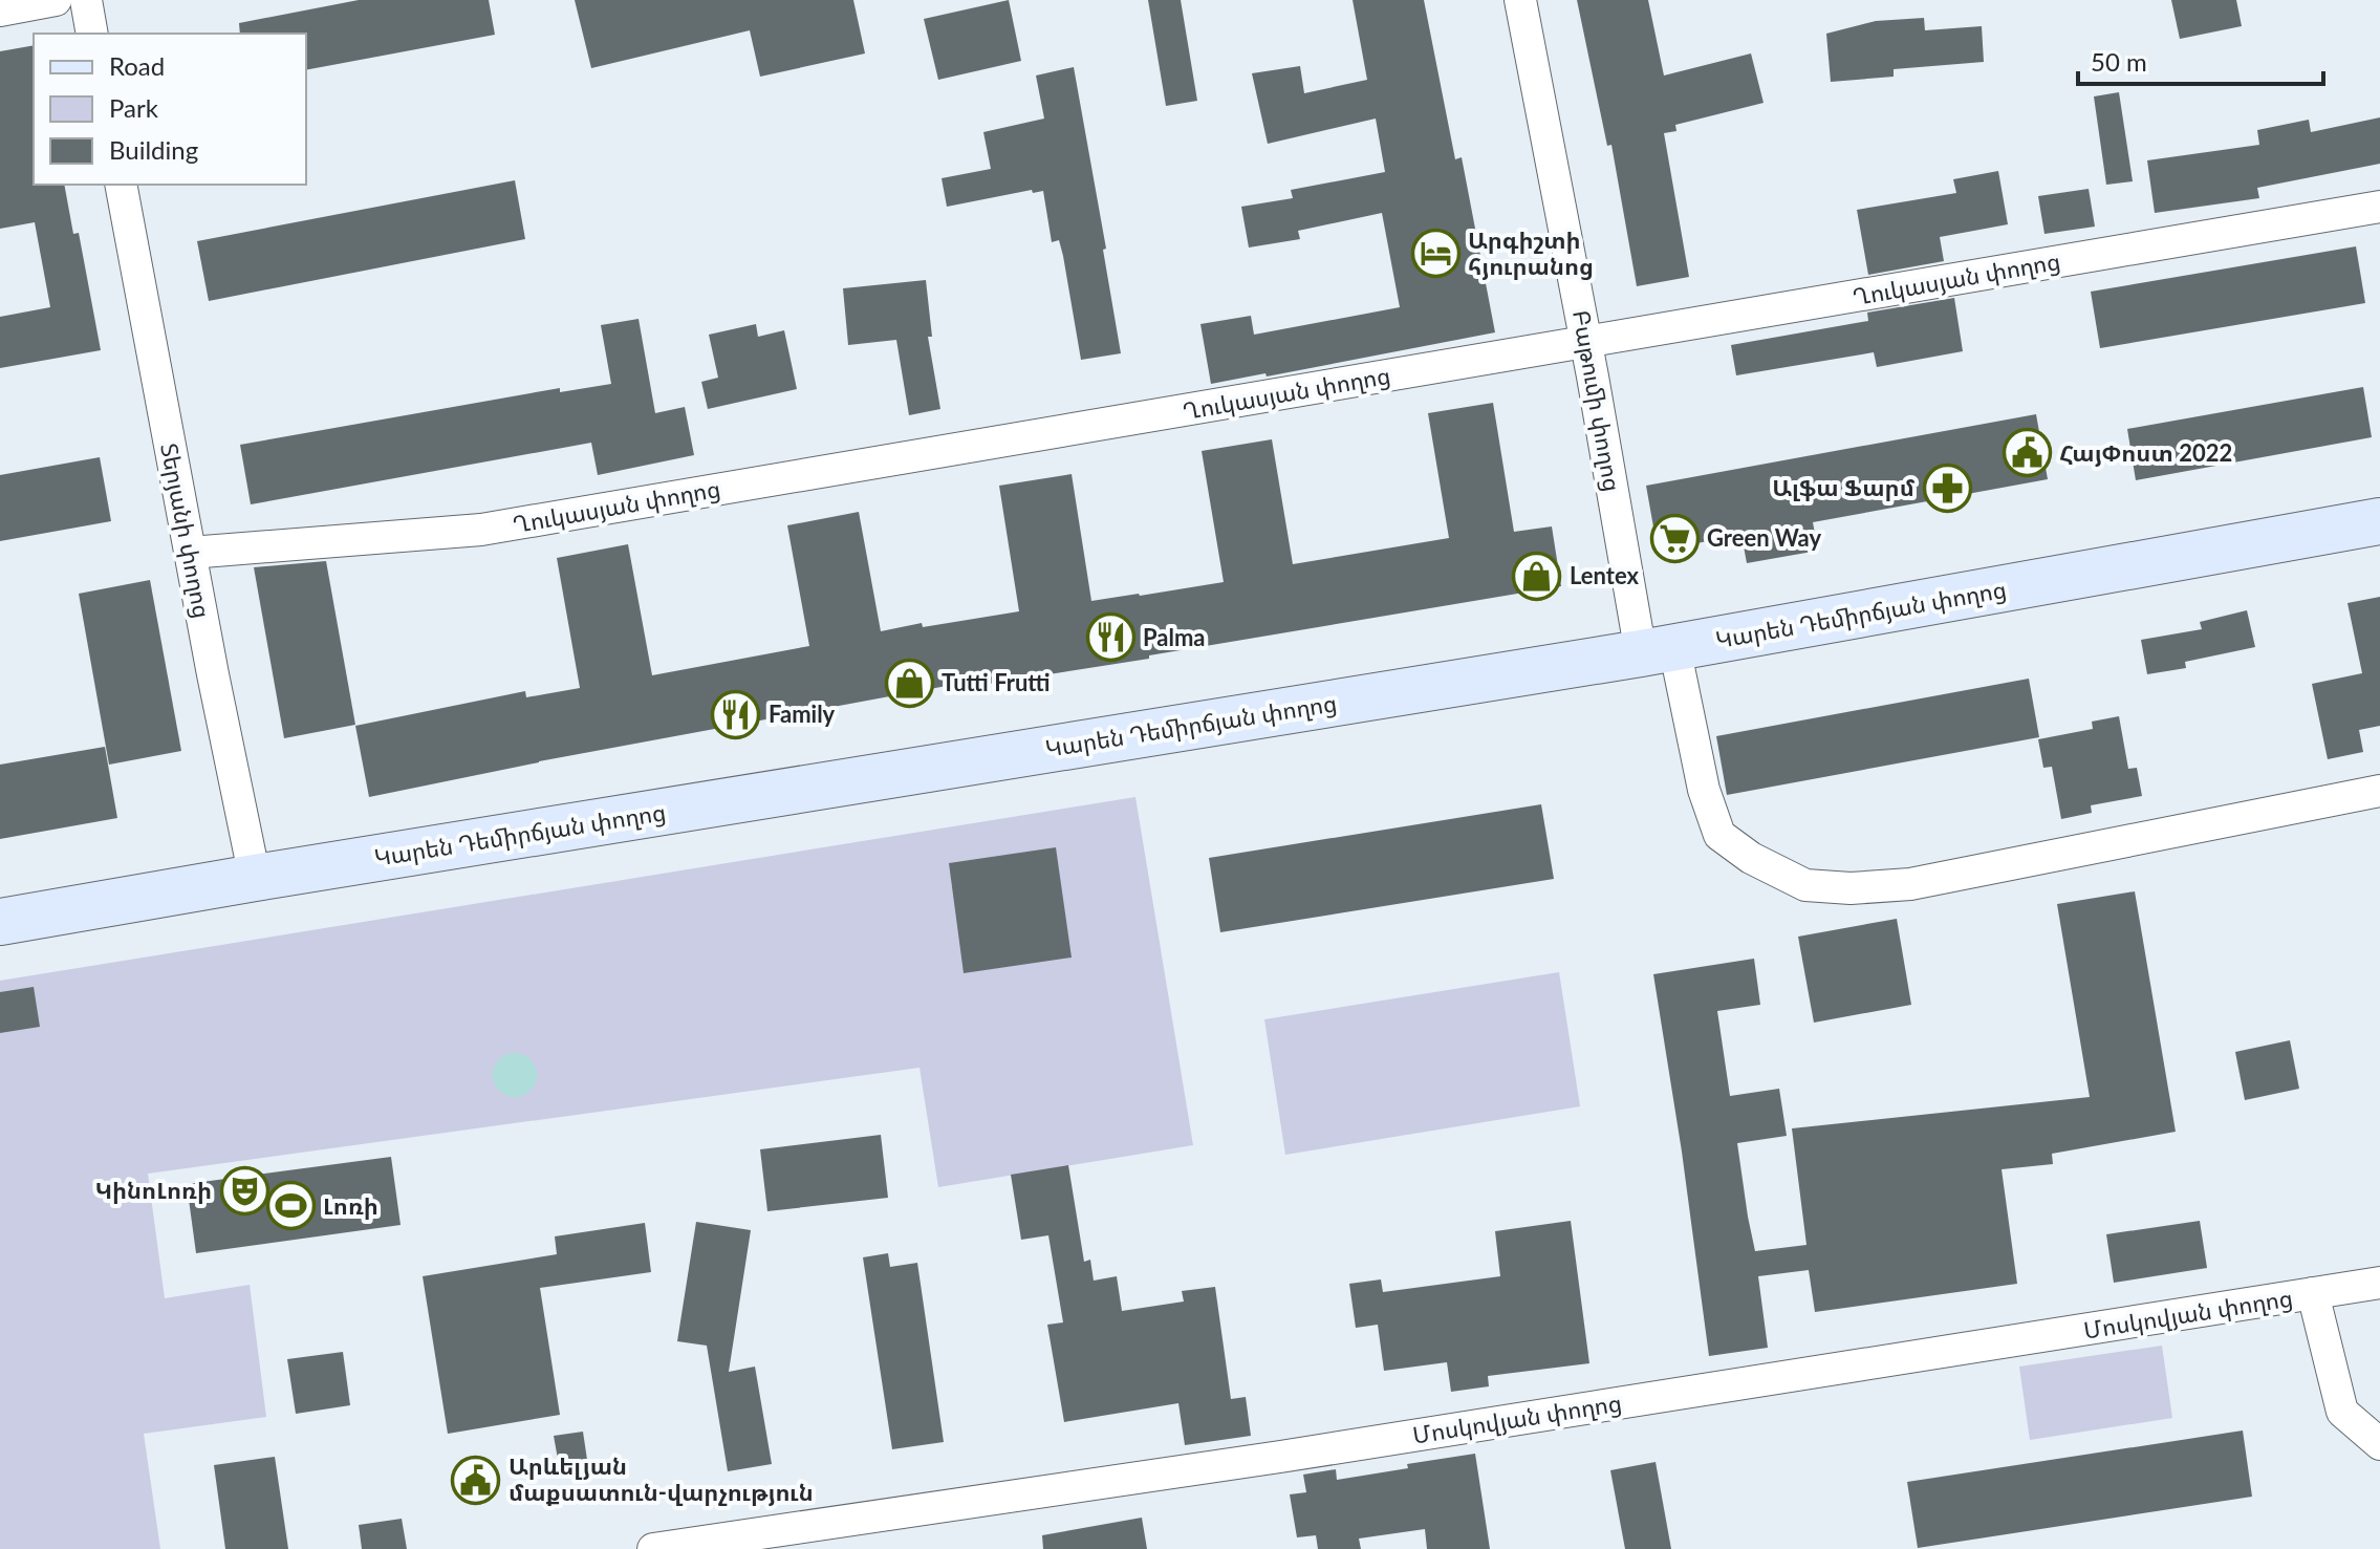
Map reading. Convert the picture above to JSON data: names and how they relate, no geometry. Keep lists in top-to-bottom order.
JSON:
{
  "streets": {
    "street": [
      "Ղուկասյան փողոց",
      "Բաթումի փողոց",
      "Տերյանի փողոց",
      "Կարեն Դեմիրճյան փողոց",
      "Մոսկովյան փողոց"
    ]
  },
  "crossings": [
    ["Ղուկասյան փողոց", "Բաթումի փողոց"],
    ["Ղուկասյան փողոց", "Տերյանի փողոց"],
    ["Բաթումի փողոց", "Կարեն Դեմիրճյան փողոց"],
    ["Տերյանի փողոց", "Կարեն Դեմիրճյան փողոց"]
  ],
  "places": {
    "hotel": ["Արգիշտի հյուրանոց"],
    "public building": ["ՀայՓոստ 2022", "Արևելյան մաքսատուն-վարչություն"],
    "pharmacy": ["Ալֆա Ֆարմ"],
    "supermarket": ["Green Way"],
    "shop": ["Lentex", "Tutti Frutti"],
    "restaurant": ["Palma", "Family"],
    "theatre": ["ԿինոԼոռի"],
    "sports": ["Լոռի"]
  },
  "legend": ["Road", "Park", "Building"],
  "scale_bar": "50 m"
}
